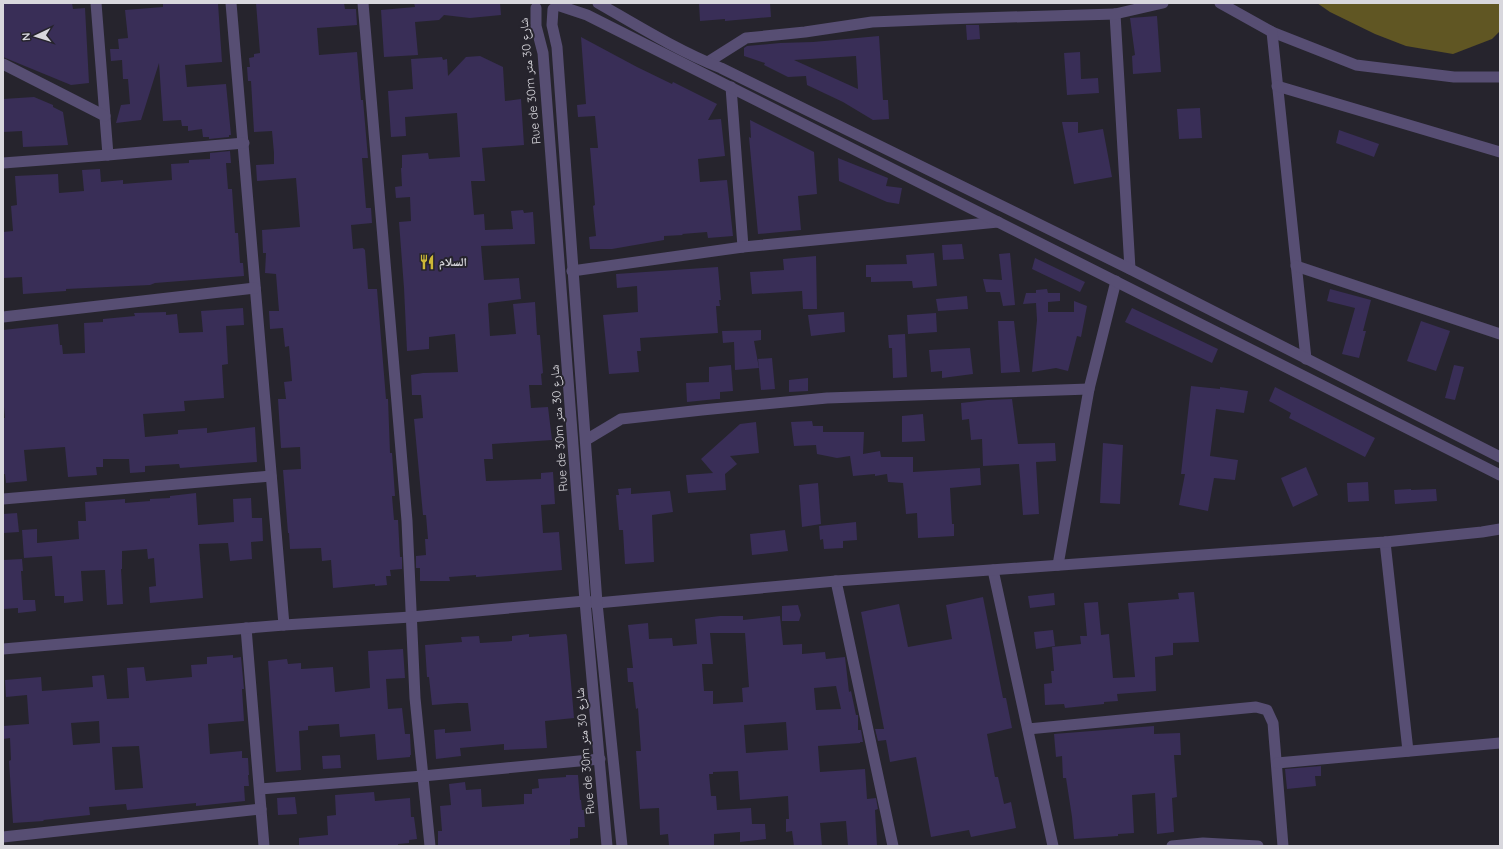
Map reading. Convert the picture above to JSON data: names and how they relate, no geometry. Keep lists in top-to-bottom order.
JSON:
{
  "streets": {
    "street": ["Rue de 30m شارع 30 متر"]
  },
  "places": {
    "restaurant": ["السلام"]
  },
  "north": "left"
}
